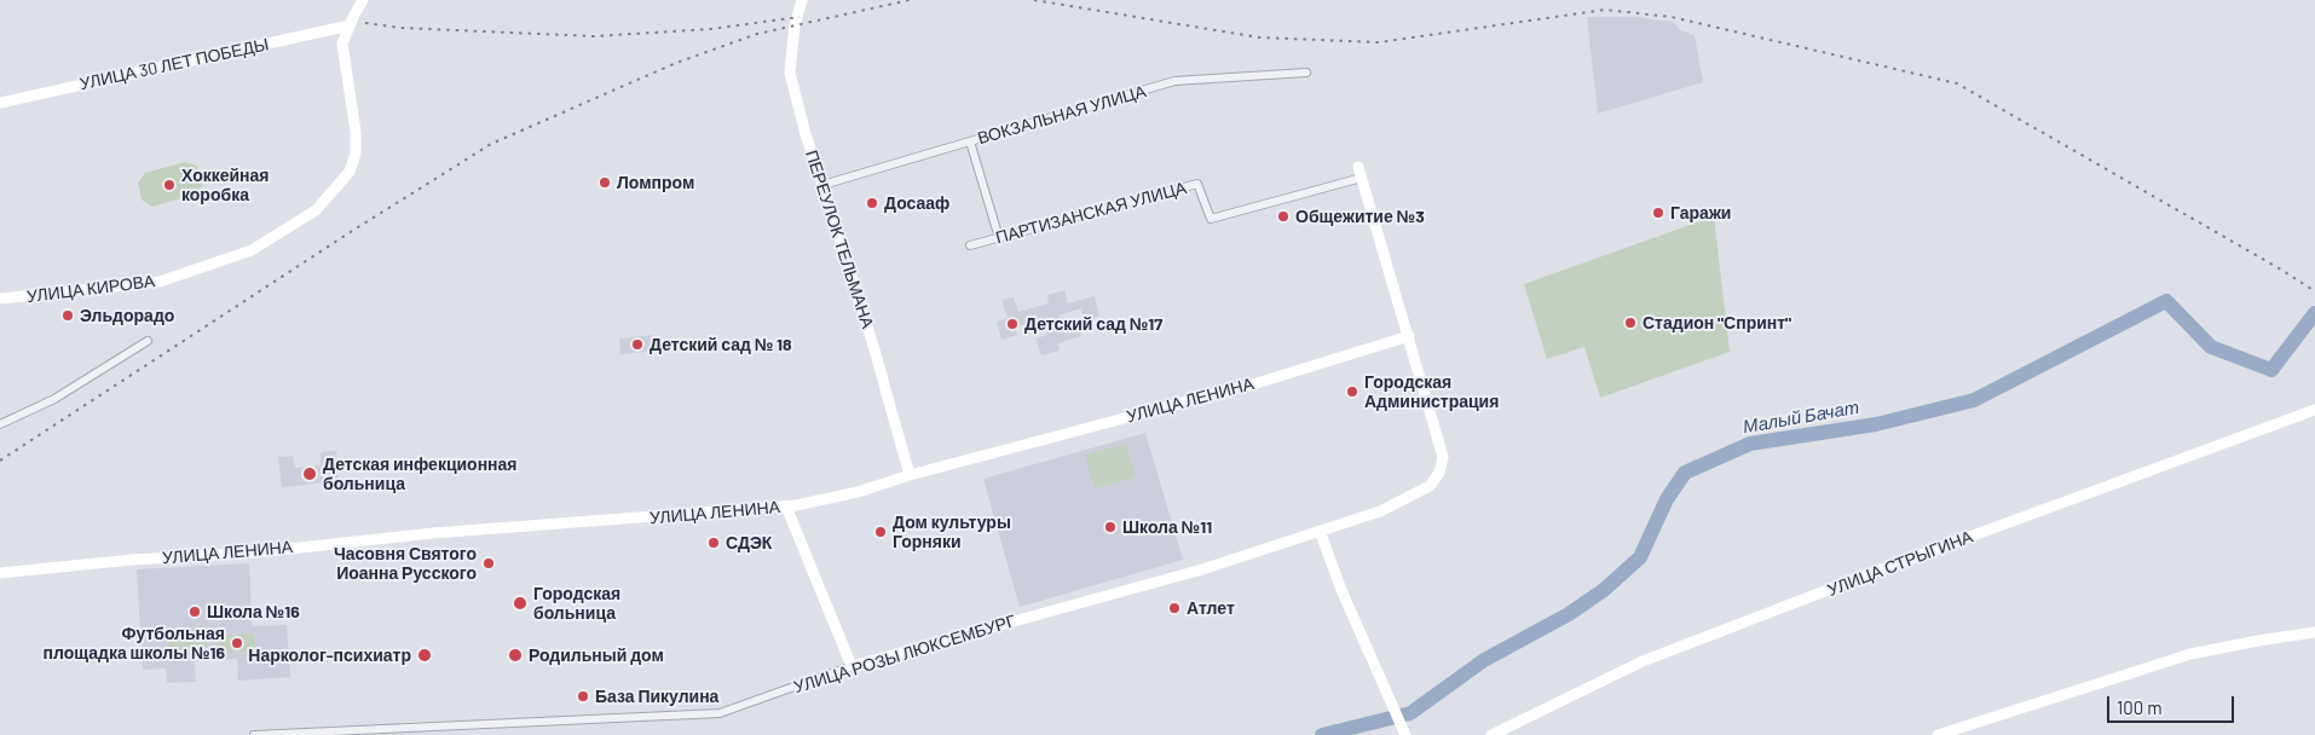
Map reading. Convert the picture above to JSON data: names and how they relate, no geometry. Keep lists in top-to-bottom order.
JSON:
{
  "streets": {
    "street": [
      "УЛИЦА 30 ЛЕТ ПОБЕДЫ",
      "ВОКЗАЛЬНАЯ УЛИЦА",
      "ПАРТИЗАНСКАЯ УЛИЦА",
      "ПЕРЕУЛОК ТЕЛЬМАНА",
      "УЛИЦА КИРОВА",
      "УЛИЦА ЛЕНИНА",
      "УЛИЦА СТРЫГИНА",
      "УЛИЦА РОЗЫ ЛЮКСЕМБУРГ"
    ]
  },
  "crossings": [
    ["УЛИЦА 30 ЛЕТ ПОБЕДЫ", "УЛИЦА КИРОВА"],
    ["ВОКЗАЛЬНАЯ УЛИЦА", "ПЕРЕУЛОК ТЕЛЬМАНА"],
    ["ПЕРЕУЛОК ТЕЛЬМАНА", "УЛИЦА ЛЕНИНА"],
    ["УЛИЦА ЛЕНИНА", "УЛИЦА РОЗЫ ЛЮКСЕМБУРГ"]
  ],
  "water": ["Малый Бачат"],
  "places": [
    "Ломпром",
    "Хоккейная коробка",
    "Досааф",
    "Гаражи",
    "Общежитие №3",
    "Эльдорадо",
    "Стадион \"Спринт\"",
    "Детский сад №17",
    "Детский сад № 18",
    "Городская Администрация",
    "Детская инфекционная больница",
    "Школа №11",
    "Дом культуры Горняки",
    "СДЭК",
    "Часовня Святого Иоанна Русского",
    "Городская больница",
    "Атлет",
    "Школа №16",
    "Футбольная площадка школы №16",
    "Нарколог-психиатр",
    "Родильный дом",
    "База Пикулина"
  ],
  "scale_bar": "100 m"
}
